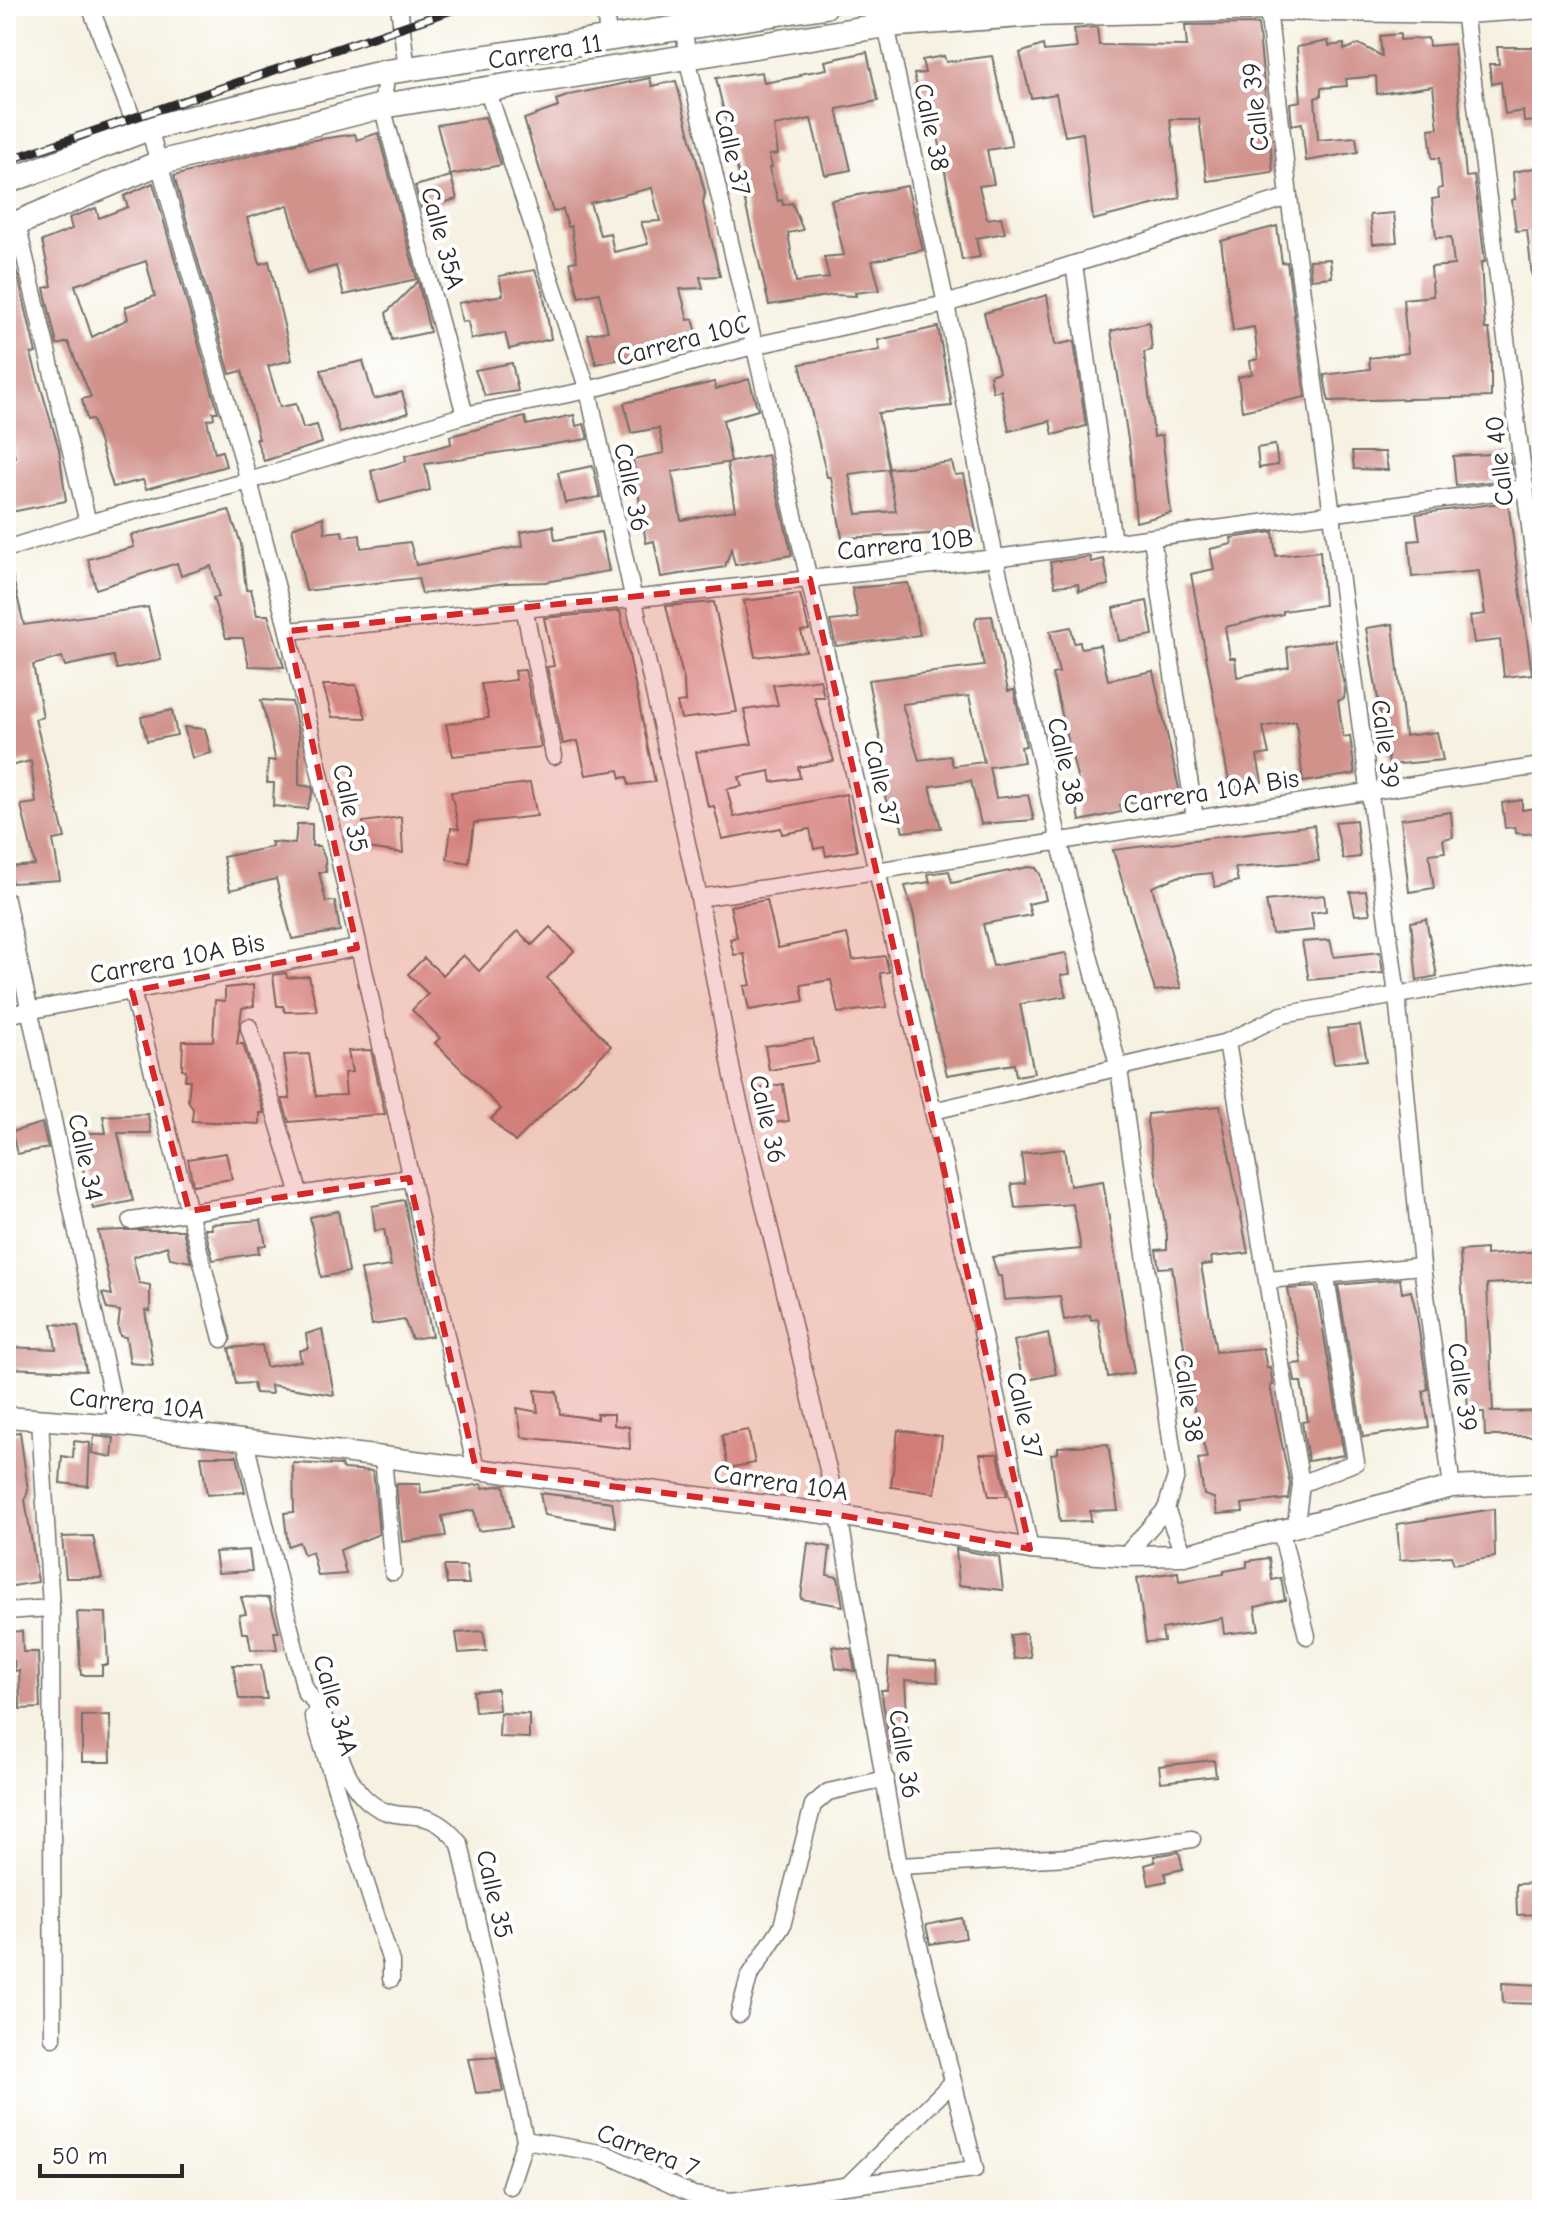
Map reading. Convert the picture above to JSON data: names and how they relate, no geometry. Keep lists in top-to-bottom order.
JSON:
{
  "streets": {
    "main road": ["Carrera 11"],
    "street": [
      "Calle 39",
      "Calle 38",
      "Calle 37",
      "Calle 35A",
      "Carrera 10C",
      "Calle 40",
      "Calle 36",
      "Carrera 10B",
      "Carrera 10A Bis",
      "Calle 35",
      "Calle 34",
      "Carrera 10A",
      "Calle 34A",
      "Carrera 7"
    ]
  },
  "crossings": [
    ["Carrera 11", "Calle 39"],
    ["Carrera 11", "Calle 38"],
    ["Carrera 11", "Calle 37"],
    ["Carrera 11", "Calle 35A"],
    ["Carrera 11", "Calle 40"],
    ["Carrera 11", "Calle 36"],
    ["Carrera 11", "Calle 35"],
    ["Calle 39", "Carrera 10C"],
    ["Calle 39", "Carrera 10B"],
    ["Calle 39", "Carrera 10A Bis"],
    ["Calle 39", "Carrera 10A"],
    ["Calle 38", "Carrera 10C"],
    ["Calle 38", "Carrera 10B"],
    ["Calle 38", "Carrera 10A Bis"],
    ["Calle 37", "Carrera 10C"],
    ["Calle 37", "Carrera 10B"],
    ["Calle 37", "Carrera 10A Bis"],
    ["Calle 37", "Carrera 10A"],
    ["Calle 35A", "Carrera 10C"],
    ["Carrera 10C", "Calle 36"],
    ["Carrera 10C", "Calle 35"],
    ["Calle 40", "Carrera 10B"],
    ["Calle 36", "Carrera 10B"],
    ["Calle 36", "Carrera 10A Bis"],
    ["Calle 36", "Carrera 10A"],
    ["Calle 36", "Carrera 7"],
    ["Carrera 10B", "Calle 35"],
    ["Carrera 10A Bis", "Calle 35"],
    ["Carrera 10A Bis", "Calle 34"],
    ["Calle 35", "Carrera 10A"],
    ["Calle 35", "Calle 34A"],
    ["Calle 35", "Carrera 7"],
    ["Calle 34", "Carrera 10A"],
    ["Carrera 10A", "Calle 34A"]
  ],
  "scale_bar": "50 m"
}
